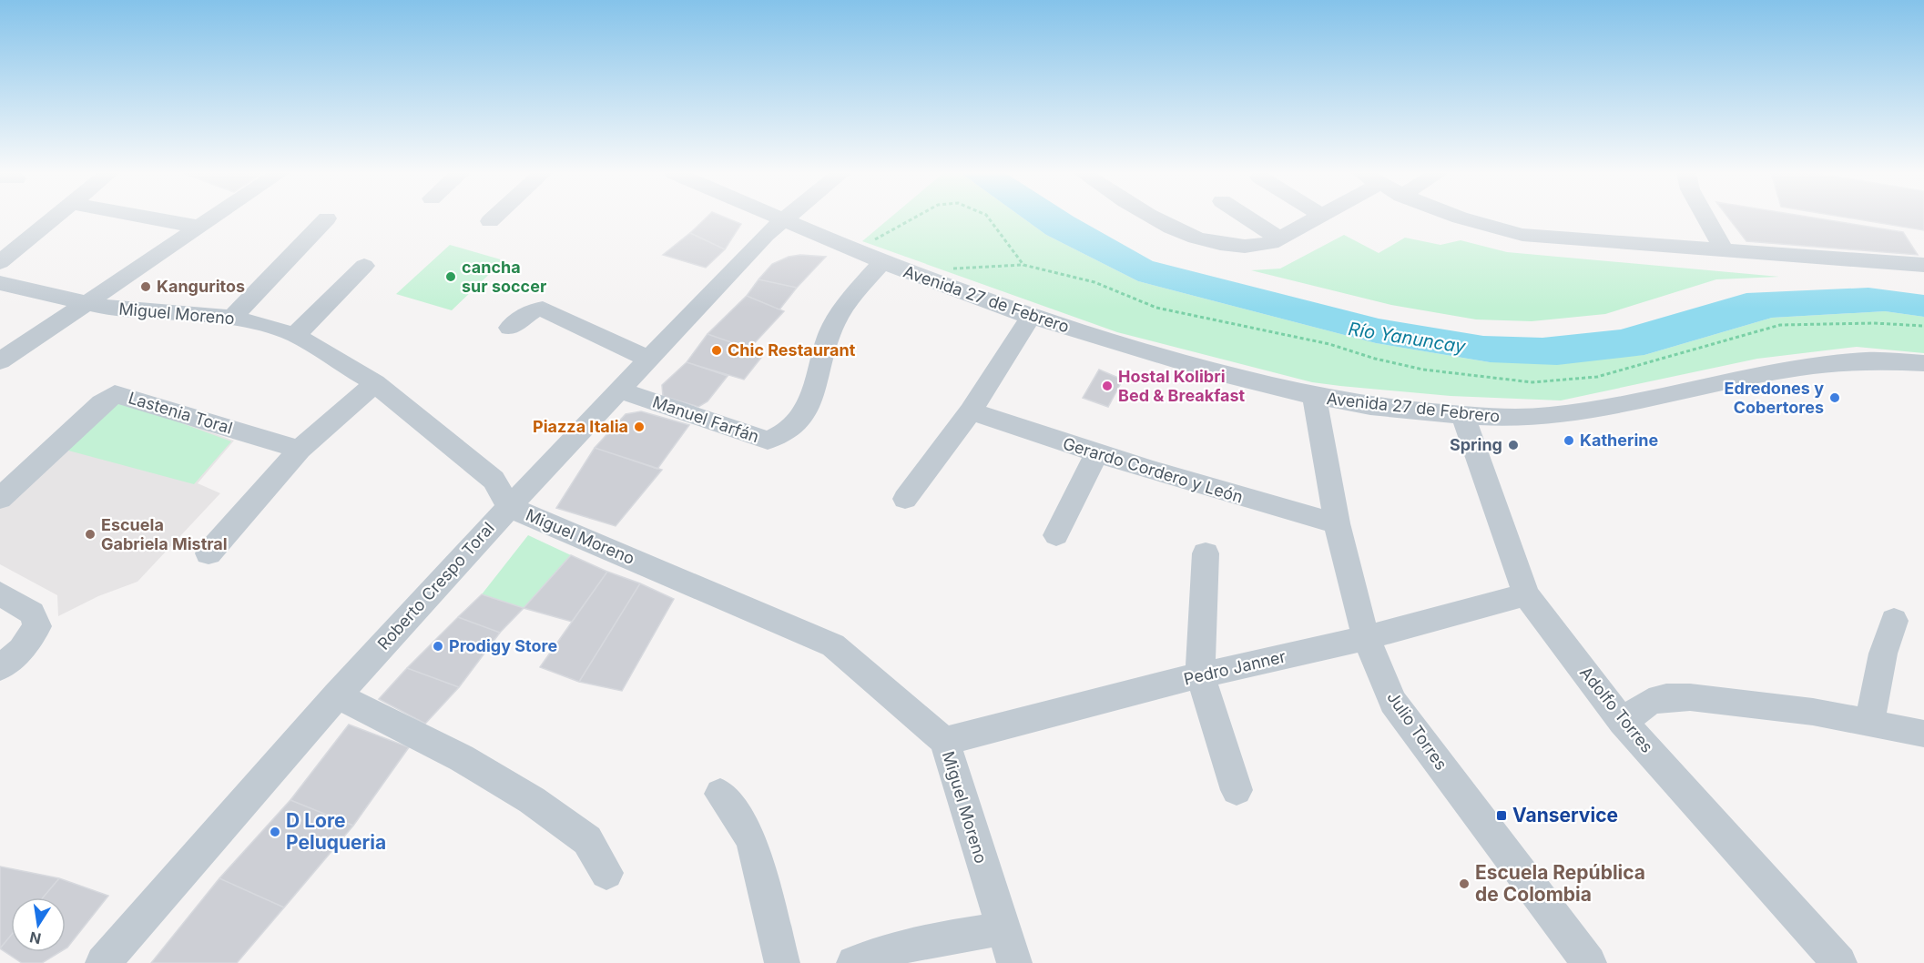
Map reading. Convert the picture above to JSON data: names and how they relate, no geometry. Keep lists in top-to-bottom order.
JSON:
{
  "streets": {
    "street": [
      "Avenida 27 de Febrero",
      "Miguel Moreno",
      "Lastenia Toral",
      "Manuel Farfán",
      "Gerardo Cordero y León",
      "Roberto Crespo Toral",
      "Pedro Janner",
      "Adolfo Torres",
      "Julio Torres"
    ]
  },
  "crossings": [
    ["Avenida 27 de Febrero", "Manuel Farfán"],
    ["Avenida 27 de Febrero", "Roberto Crespo Toral"],
    ["Avenida 27 de Febrero", "Adolfo Torres"],
    ["Avenida 27 de Febrero", "Julio Torres"],
    ["Miguel Moreno", "Roberto Crespo Toral"],
    ["Miguel Moreno", "Pedro Janner"],
    ["Manuel Farfán", "Roberto Crespo Toral"],
    ["Gerardo Cordero y León", "Julio Torres"],
    ["Pedro Janner", "Adolfo Torres"],
    ["Pedro Janner", "Julio Torres"]
  ],
  "water": ["Río Yanuncay"],
  "places": {
    "other": [
      "cancha sur soccer",
      "Kanguritos",
      "Chic Restaurant",
      "Hostal Kolibri Bed & Breakfast",
      "Edredones y Cobertores",
      "Piazza Italia",
      "Katherine",
      "Spring",
      "Escuela Gabriela Mistral",
      "Prodigy Store",
      "D Lore Peluqueria",
      "Escuela República de Colombia"
    ],
    "transit": ["Vanservice"]
  },
  "north": "bottom"
}
